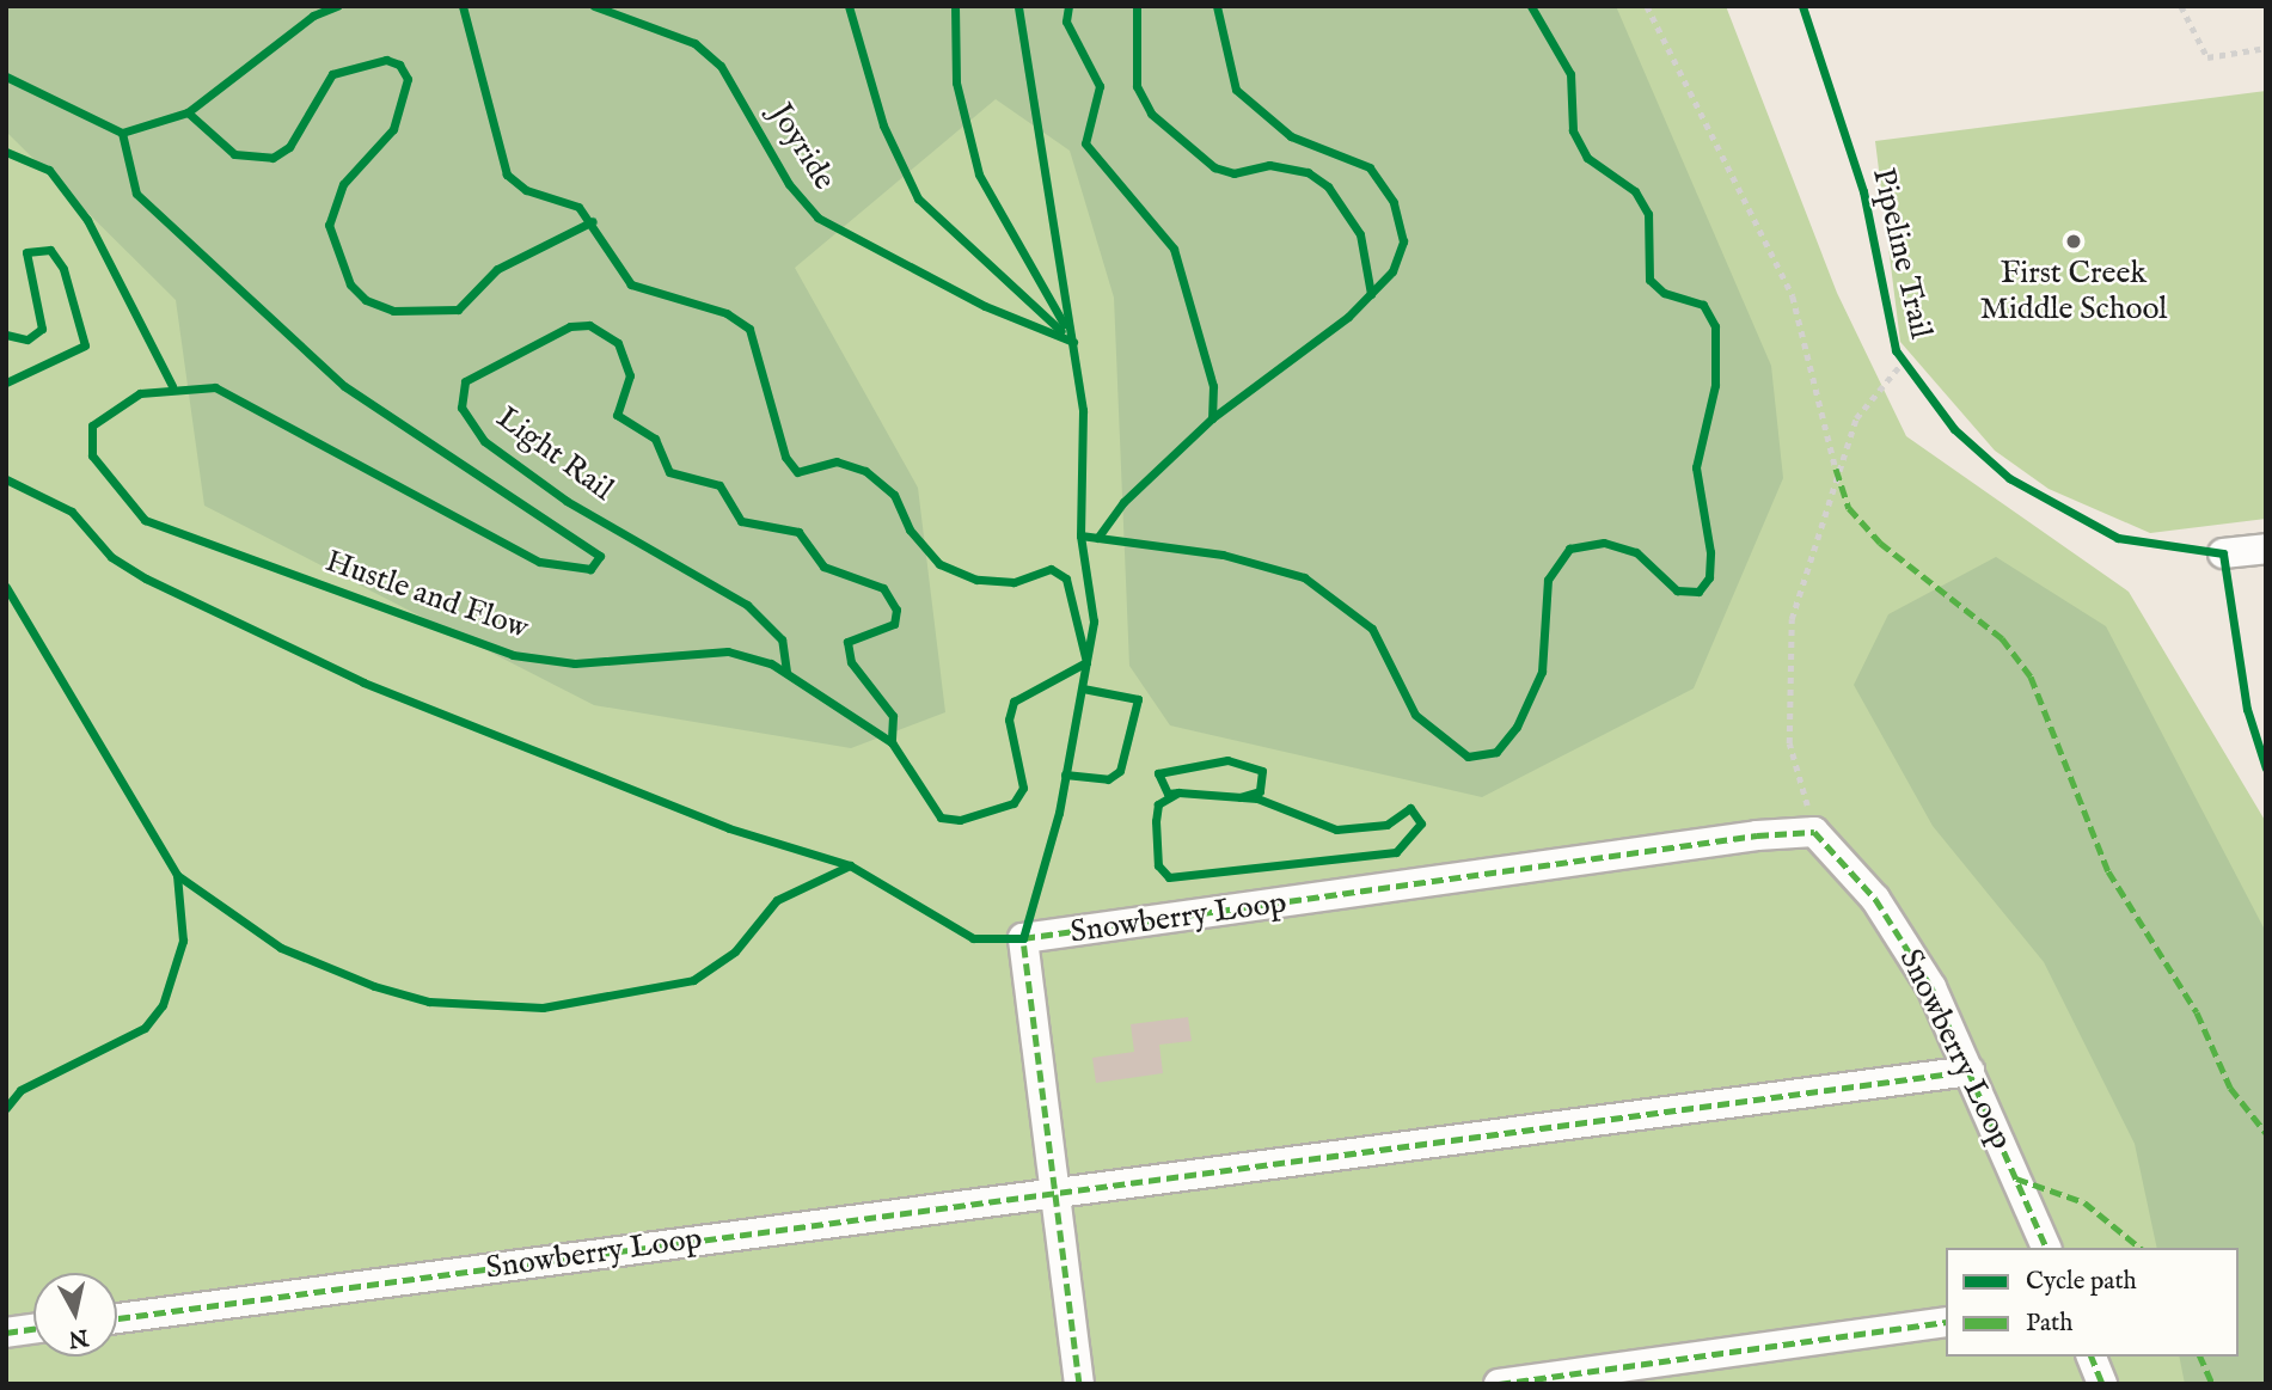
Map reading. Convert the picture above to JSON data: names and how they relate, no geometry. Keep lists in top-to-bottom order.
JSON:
{
  "streets": {
    "street": ["Snowberry Loop"],
    "cycle path": [
      "Joyride",
      "Pipeline Trail",
      "Light Rail",
      "Hustle and Flow"
    ]
  },
  "places": ["First Creek Middle School"],
  "legend": ["Cycle path", "Path"],
  "north": "bottom"
}
